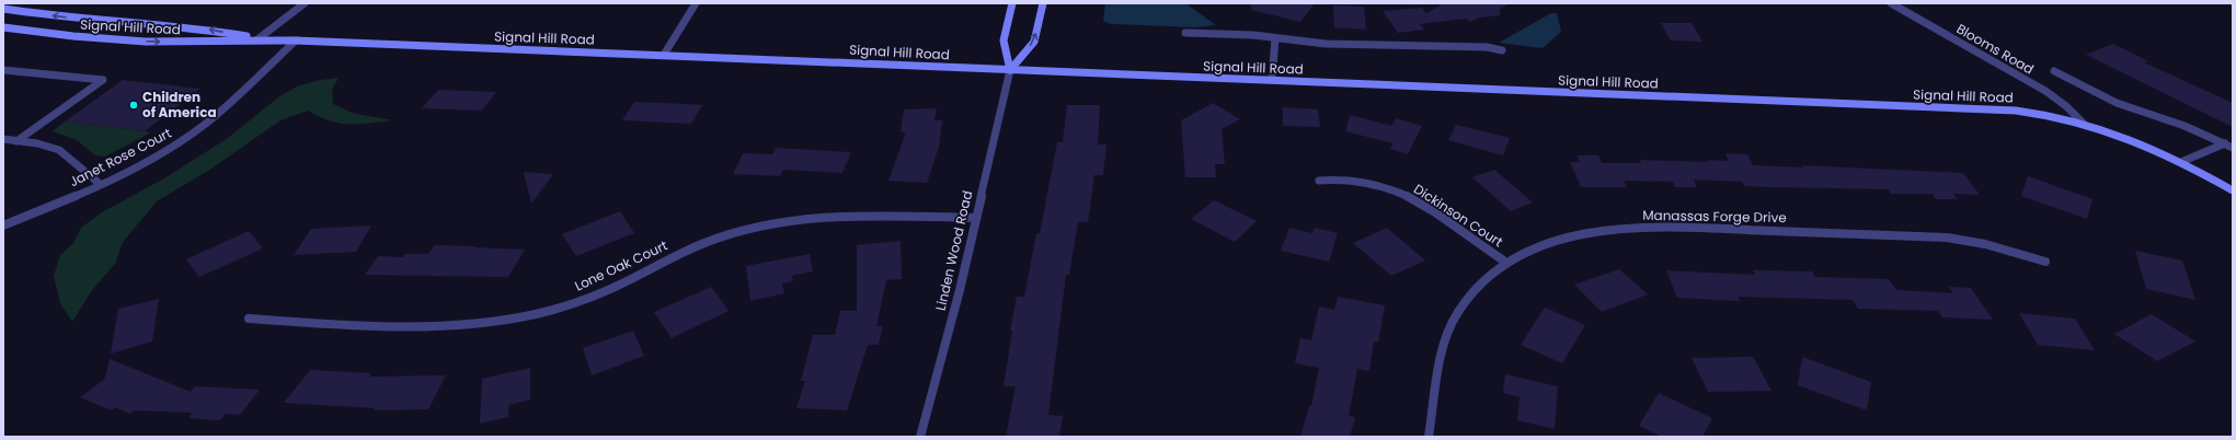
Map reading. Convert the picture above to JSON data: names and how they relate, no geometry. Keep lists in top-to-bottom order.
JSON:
{
  "streets": {
    "main road": ["Signal Hill Road"],
    "street": [
      "Blooms Road",
      "Janet Rose Court",
      "Dickinson Court",
      "Manassas Forge Drive",
      "Linden Wood Road",
      "Lone Oak Court"
    ]
  },
  "crossings": [
    ["Signal Hill Road", "Blooms Road"],
    ["Signal Hill Road", "Janet Rose Court"],
    ["Signal Hill Road", "Linden Wood Road"],
    ["Dickinson Court", "Manassas Forge Drive"],
    ["Linden Wood Road", "Lone Oak Court"]
  ],
  "places": ["Children of America"]
}
